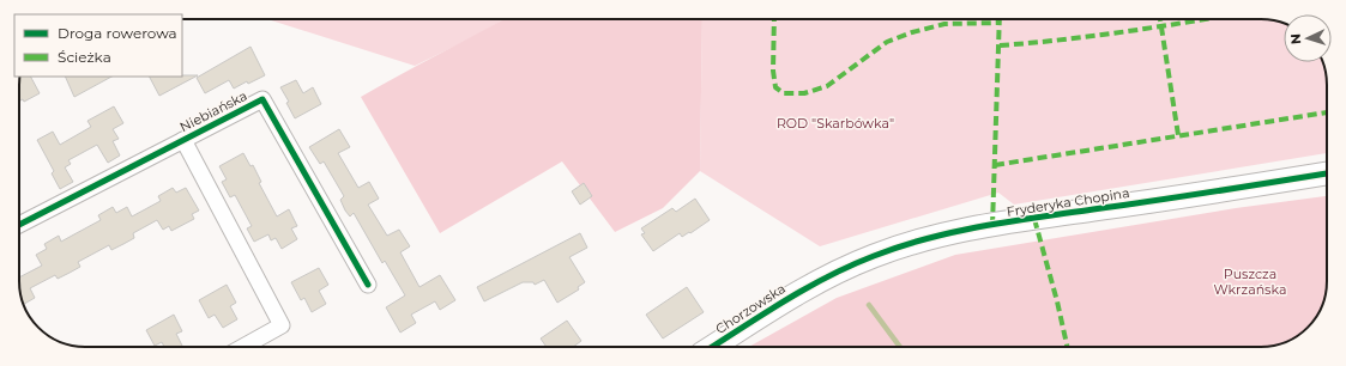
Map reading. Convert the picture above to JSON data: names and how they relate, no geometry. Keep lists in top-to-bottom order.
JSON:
{
  "streets": {
    "street": ["Niebiańska", "Fryderyka Chopina", "Chorzowska"]
  },
  "crossings": [
    ["Fryderyka Chopina", "Chorzowska"]
  ],
  "parks": ["ROD \"Skarbówka\"", "Puszcza Wkrzańska"],
  "legend": ["Droga rowerowa", "Ścieżka"],
  "north": "left"
}
